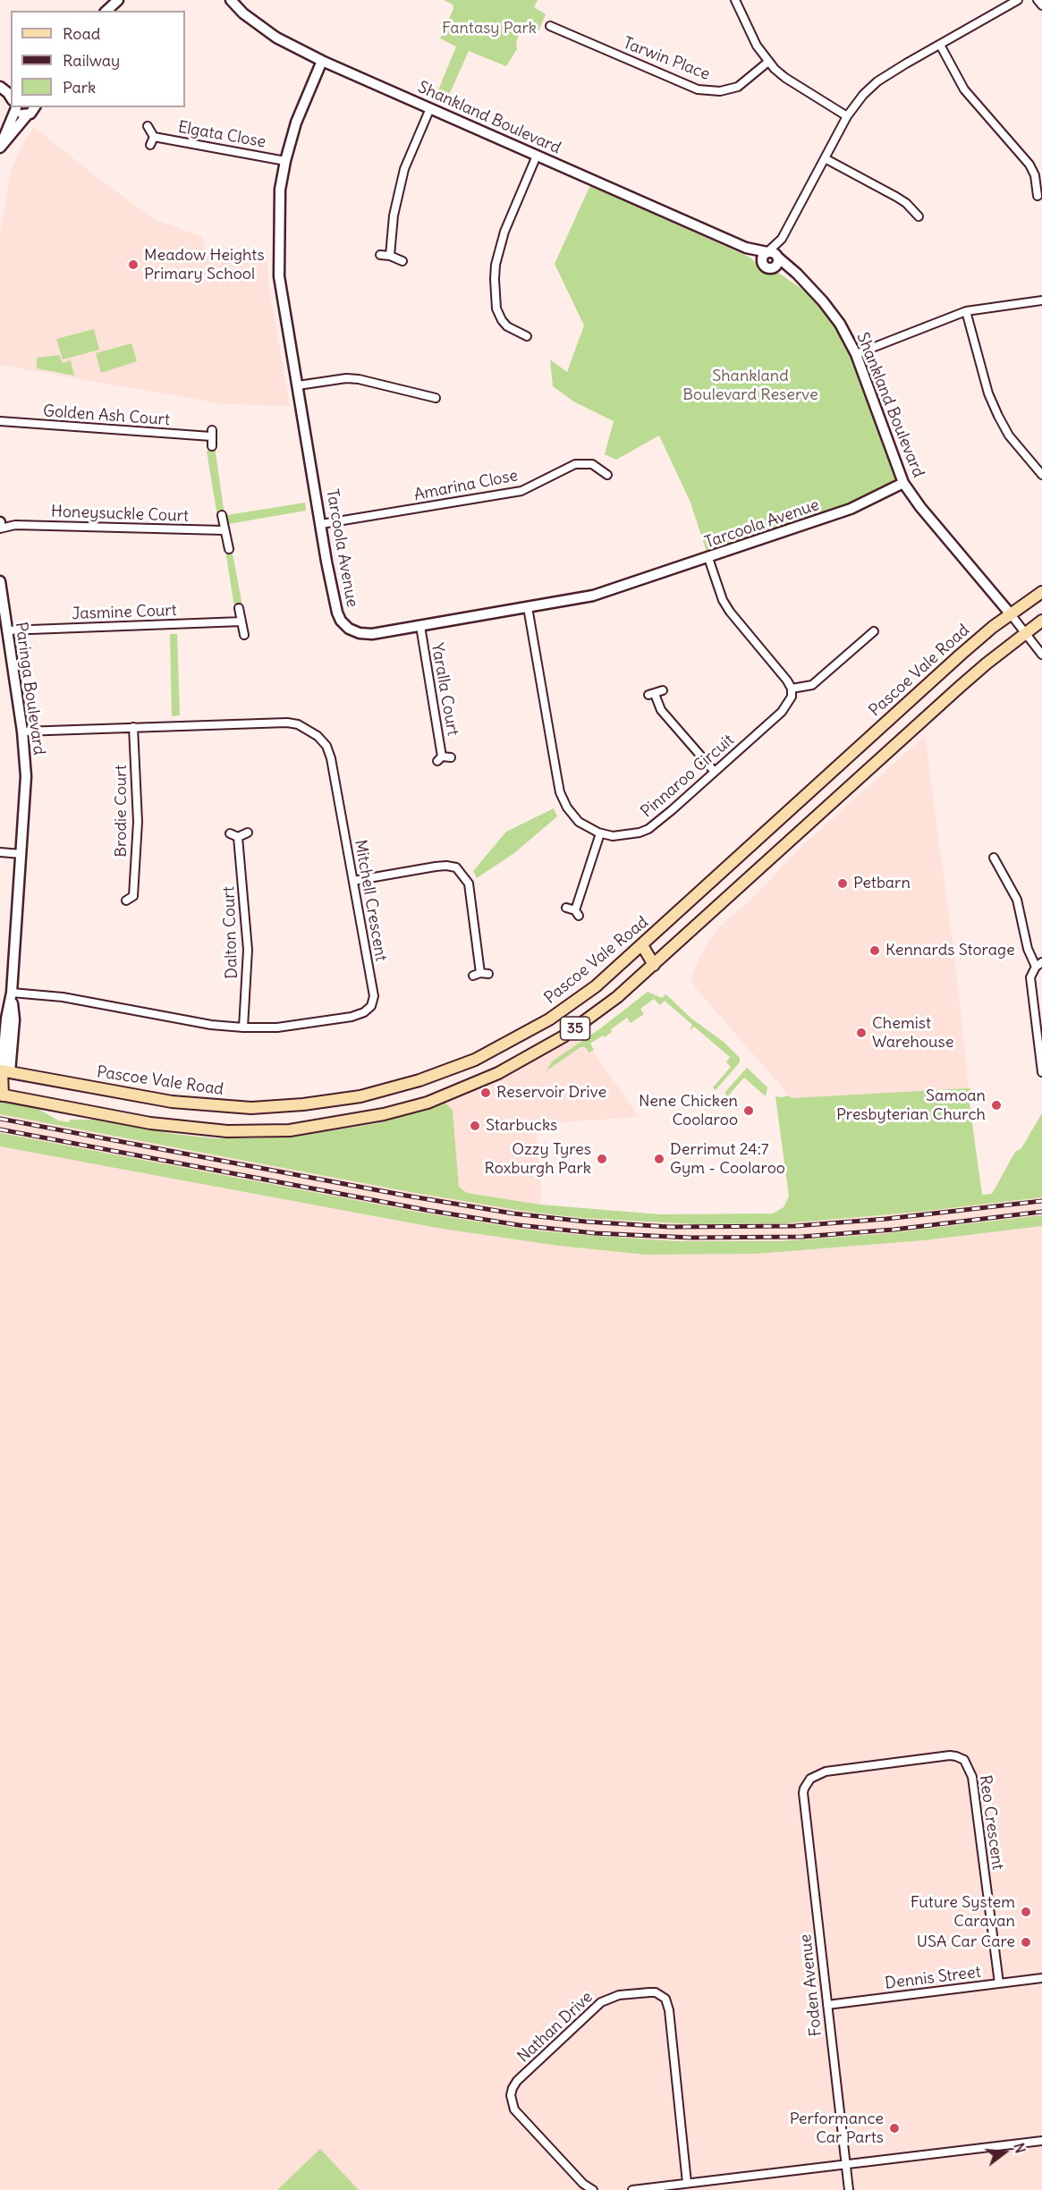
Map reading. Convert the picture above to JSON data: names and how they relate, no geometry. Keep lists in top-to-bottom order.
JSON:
{
  "streets": {
    "main road": ["Pascoe Vale Road", "35"],
    "street": [
      "Tarwin Place",
      "Shankland Boulevard",
      "Elgata Close",
      "Golden Ash Court",
      "Amarina Close",
      "Honeysuckle Court",
      "Tarcoola Avenue",
      "Jasmine Court",
      "Paringa Boulevard",
      "Yaralla Court",
      "Pinnaroo Circuit",
      "Brodie Court",
      "Mitchell Crescent",
      "Dalton Court",
      "Reo Crescent",
      "Dennis Street",
      "Foden Avenue",
      "Nathan Drive"
    ]
  },
  "crossings": [
    ["Shankland Boulevard", "Tarcoola Avenue"],
    ["Shankland Boulevard", "Pascoe Vale Road"],
    ["Elgata Close", "Tarcoola Avenue"],
    ["Amarina Close", "Tarcoola Avenue"],
    ["Tarcoola Avenue", "Yaralla Court"],
    ["Tarcoola Avenue", "Pinnaroo Circuit"],
    ["Jasmine Court", "Paringa Boulevard"],
    ["Pascoe Vale Road", "Paringa Boulevard"],
    ["Paringa Boulevard", "Mitchell Crescent"],
    ["Brodie Court", "Mitchell Crescent"],
    ["Mitchell Crescent", "Dalton Court"],
    ["Reo Crescent", "Dennis Street"],
    ["Reo Crescent", "Foden Avenue"],
    ["Dennis Street", "Foden Avenue"]
  ],
  "parks": ["Fantasy Park", "Shankland Boulevard Reserve"],
  "places": [
    "Meadow Heights Primary School",
    "Petbarn",
    "Kennards Storage",
    "Chemist Warehouse",
    "Reservoir Drive",
    "Samoan Presbyterian Church",
    "Nene Chicken Coolaroo",
    "Starbucks",
    "Ozzy Tyres Roxburgh Park",
    "Derrimut 24:7 Gym - Coolaroo",
    "Future System Caravan",
    "USA Car Care",
    "Performance Car Parts"
  ],
  "legend": ["Road", "Railway", "Park"],
  "north": "right"
}
